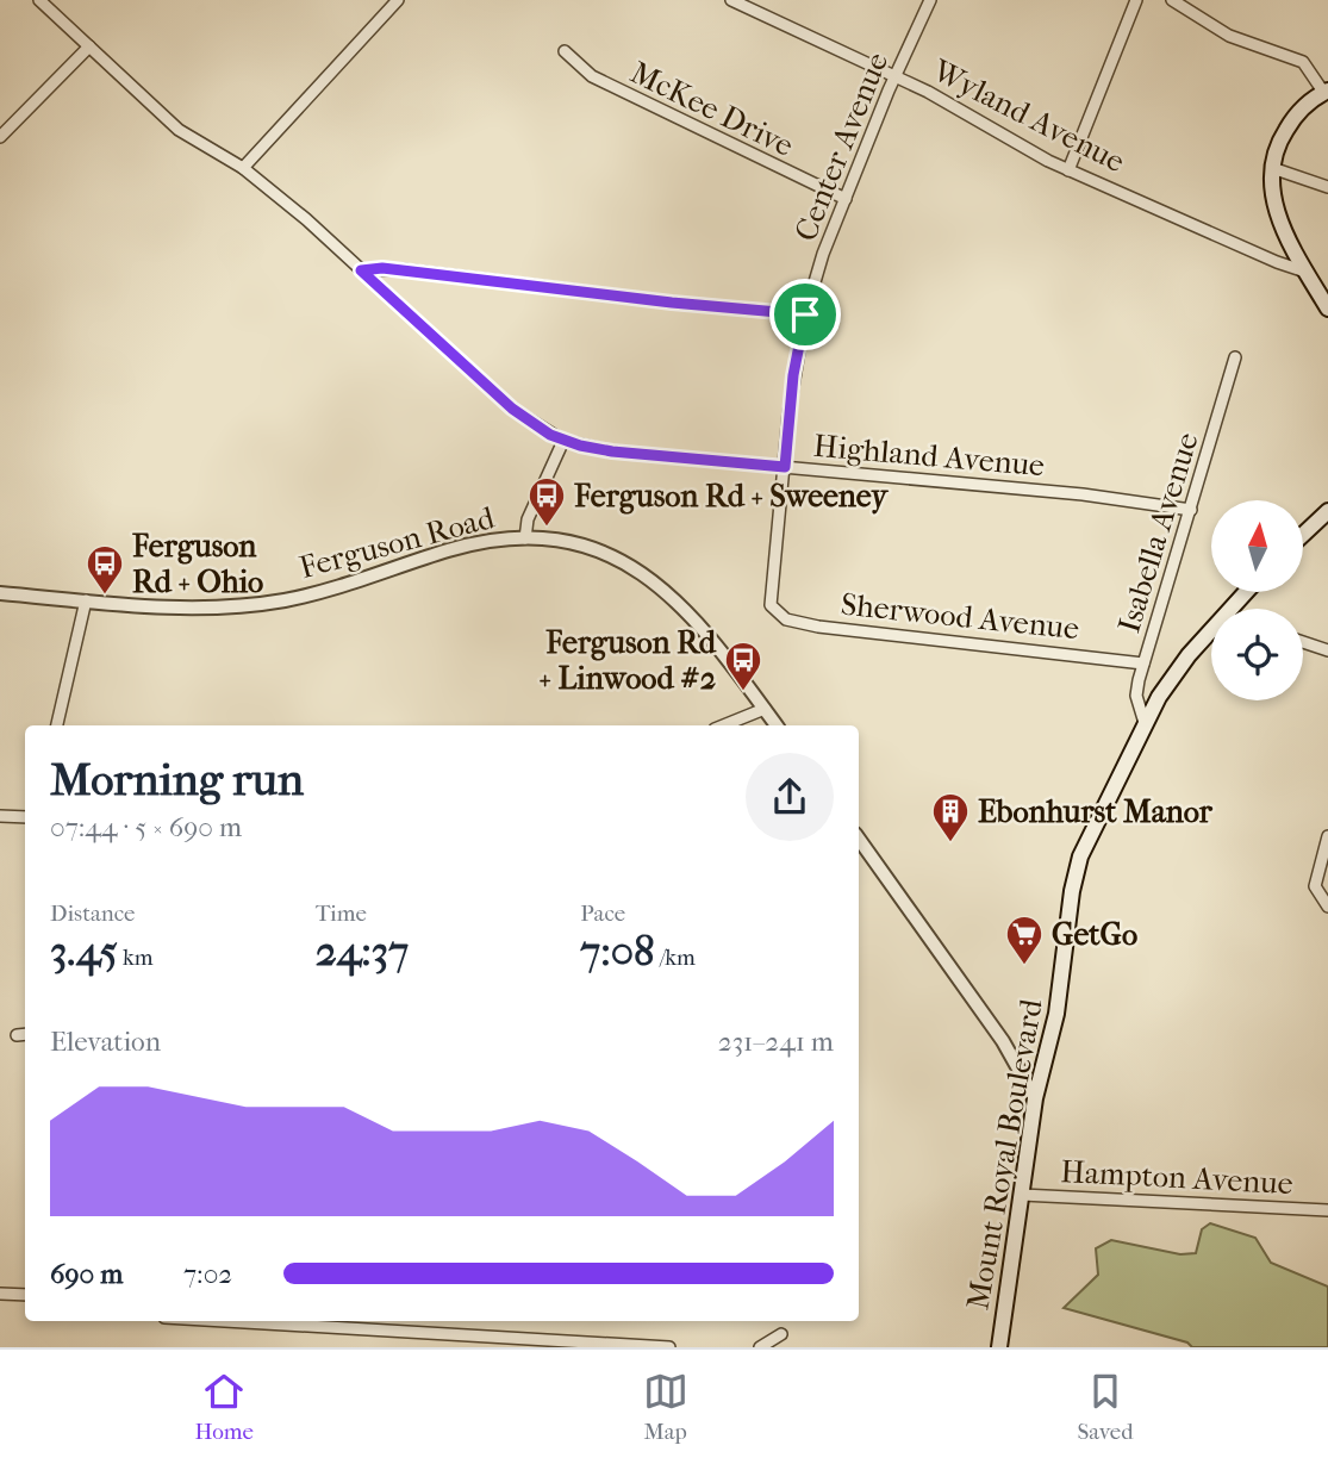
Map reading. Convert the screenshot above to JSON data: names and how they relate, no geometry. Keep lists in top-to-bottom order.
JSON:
{
  "streets": {
    "main road": ["Mount Royal Boulevard"],
    "street": [
      "McKee Drive",
      "Wyland Avenue",
      "Center Avenue",
      "Highland Avenue",
      "Isabella Avenue",
      "Ferguson Road",
      "Sherwood Avenue",
      "Hampton Avenue"
    ]
  },
  "crossings": [
    ["McKee Drive", "Center Avenue"],
    ["Wyland Avenue", "Center Avenue"],
    ["Center Avenue", "Highland Avenue"],
    ["Center Avenue", "Sherwood Avenue"],
    ["Highland Avenue", "Isabella Avenue"],
    ["Isabella Avenue", "Sherwood Avenue"],
    ["Isabella Avenue", "Mount Royal Boulevard"],
    ["Mount Royal Boulevard", "Hampton Avenue"]
  ],
  "places": {
    "bus stop": ["Ferguson Rd + Sweeney", "Ferguson Rd + Ohio", "Ferguson Rd + Linwood #2"],
    "building": ["Ebonhurst Manor"],
    "supermarket": ["GetGo"]
  },
  "north": "top",
  "page": {
    "heading": ["Morning run", "07:44 · 5 × 690 m"],
    "stats": [
      ["Distance", "3.45 km"],
      ["Time", "24:37"],
      ["Pace", "7:08 /km"]
    ],
    "chart": ["Elevation", "231–241 m"],
    "list": [
      {
        "name": "690 m",
        "note": "7:02"
      }
    ],
    "tabs": ["Home", "Map", "Saved"]
  }
}
